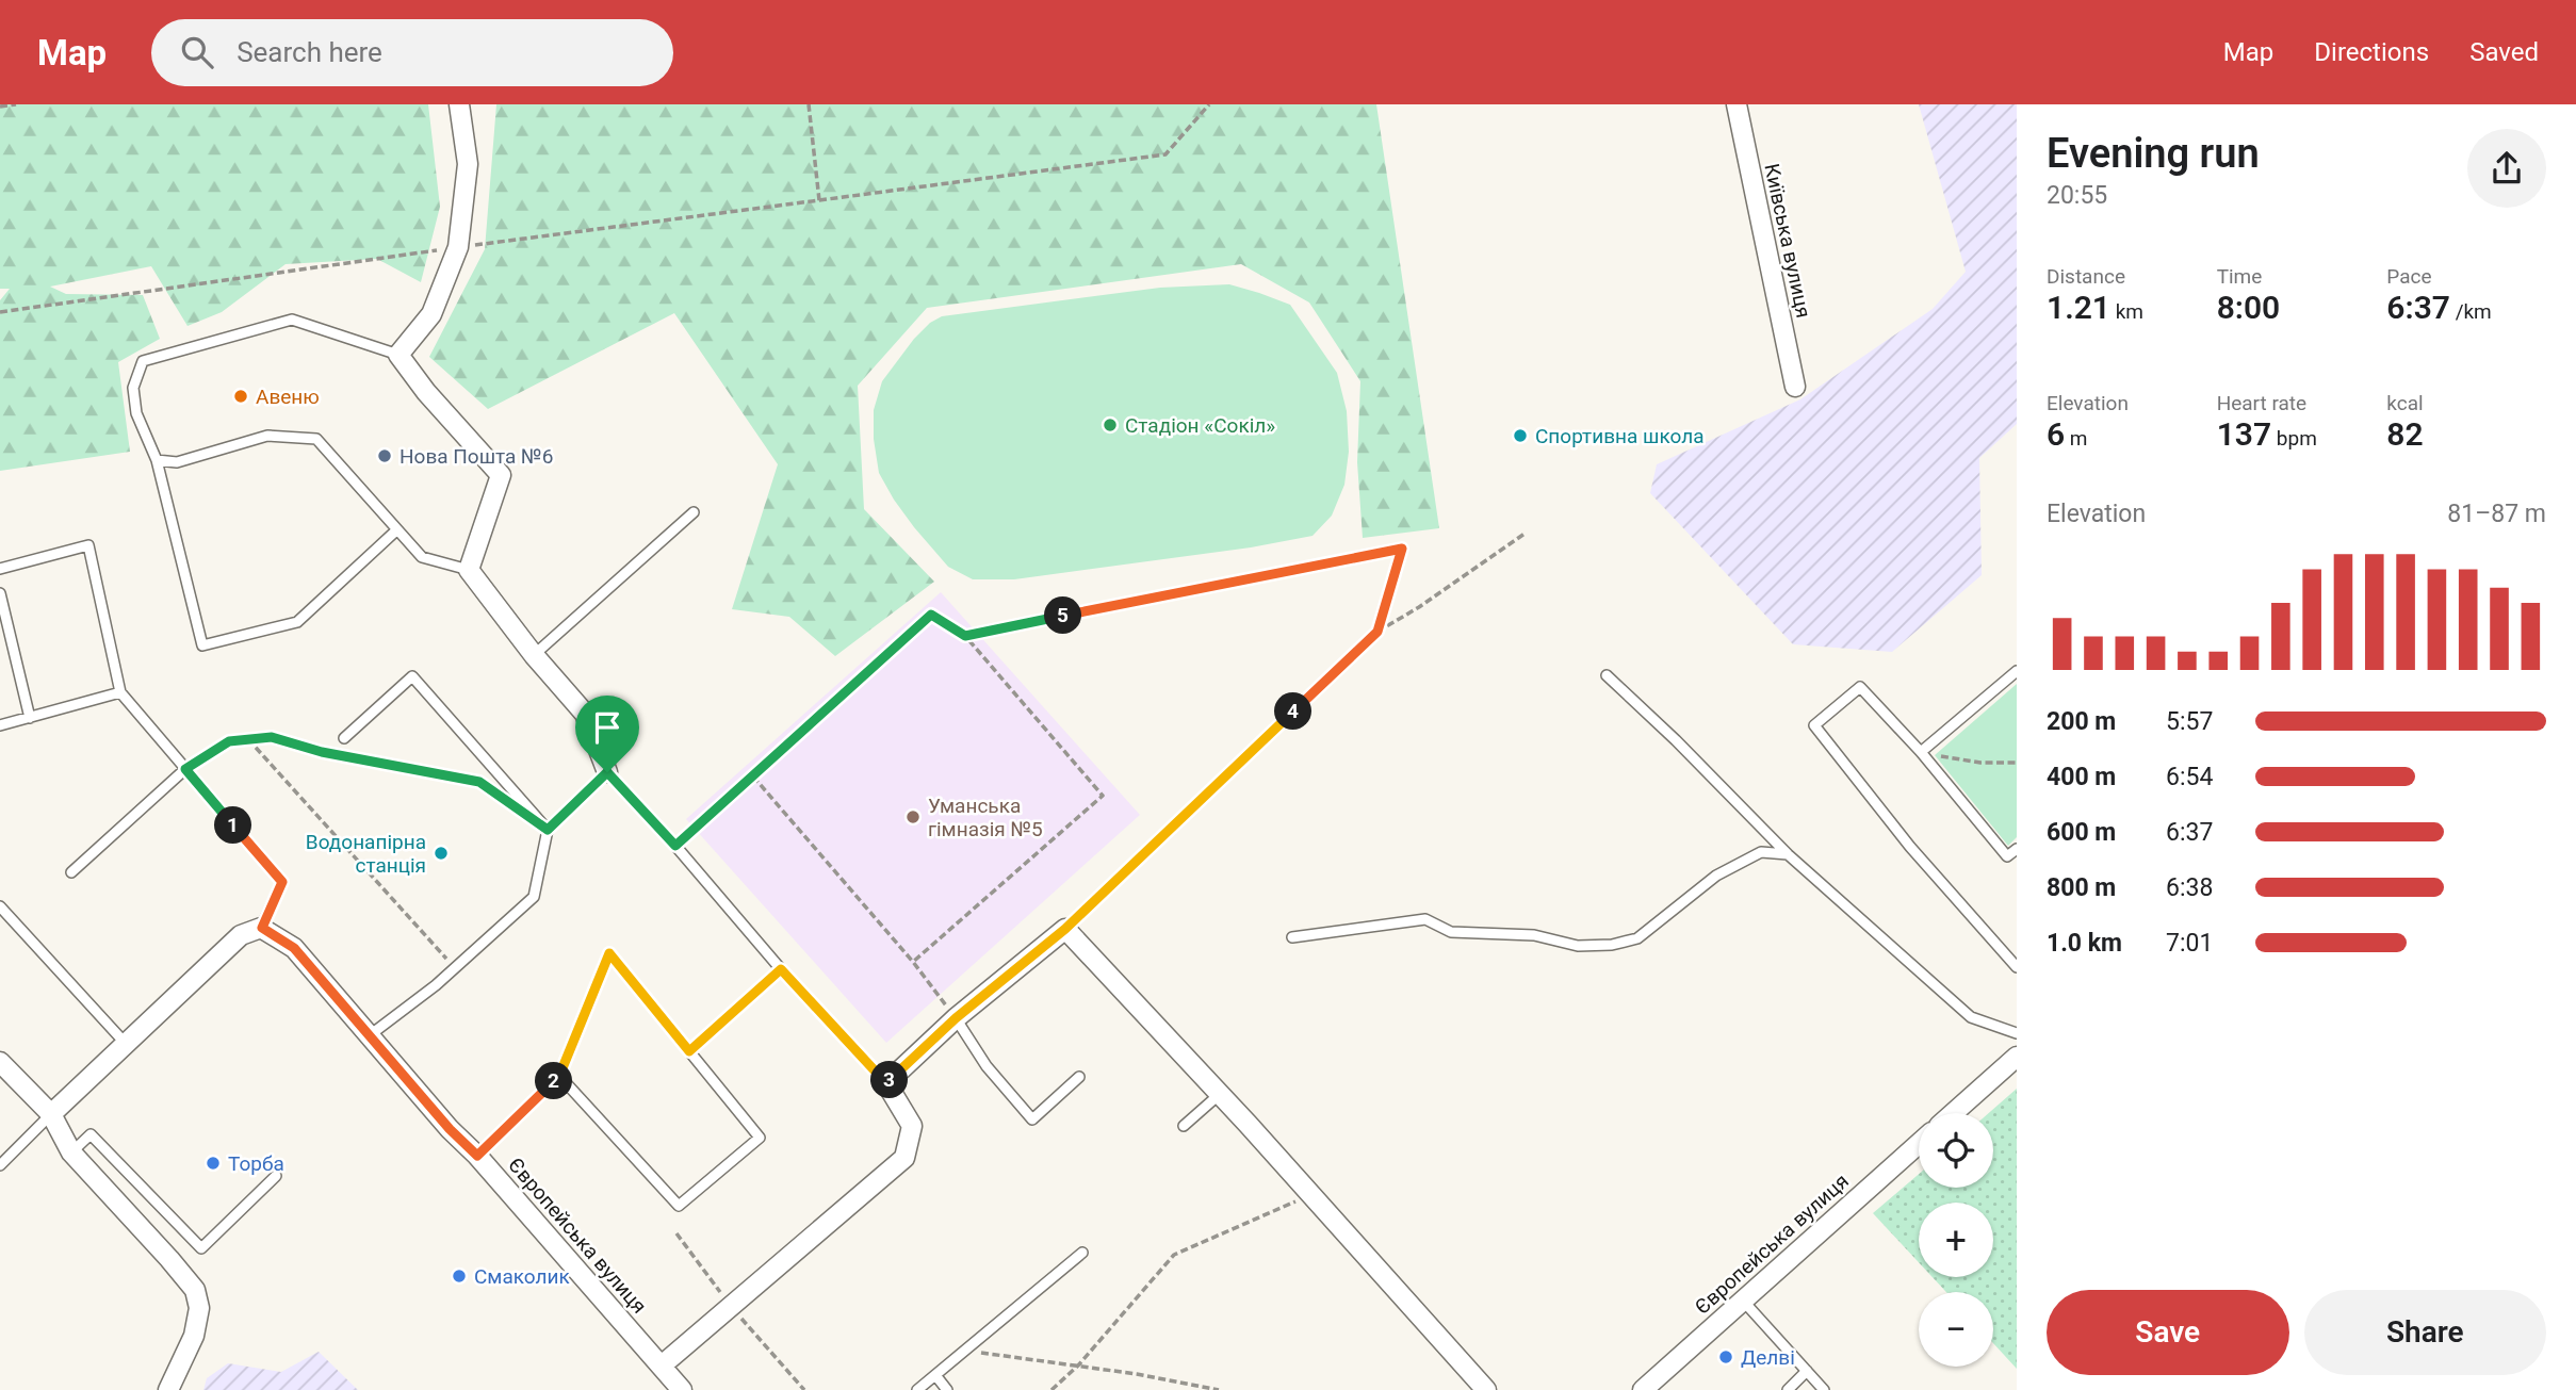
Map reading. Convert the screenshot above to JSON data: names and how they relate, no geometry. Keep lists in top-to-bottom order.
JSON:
{
  "streets": {
    "street": ["Київська вулиця", "Європейська вулиця"]
  },
  "places": [
    "Авеню",
    "Стадіон «Сокіл»",
    "Спортивна школа",
    "Нова Пошта №6",
    "Уманська гімназія №5",
    "Водонапірна станція",
    "Торба",
    "Смаколик",
    "Делві"
  ],
  "page": {
    "header": "Map",
    "search": "Search here",
    "nav": ["Map", "Directions", "Saved"],
    "heading": ["Evening run", "20:55"],
    "stats": [
      ["Distance", "1.21 km"],
      ["Time", "8:00"],
      ["Pace", "6:37 /km"],
      ["Elevation", "6 m"],
      ["Heart rate", "137 bpm"],
      ["kcal", "82"]
    ],
    "chart": ["Elevation", "81–87 m"],
    "pins": [
      "5",
      "4",
      "1",
      "3",
      "2"
    ],
    "list": [
      {
        "name": "200 m",
        "note": "5:57"
      },
      {
        "name": "400 m",
        "note": "6:54"
      },
      {
        "name": "600 m",
        "note": "6:37"
      },
      {
        "name": "800 m",
        "note": "6:38"
      },
      {
        "name": "1.0 km",
        "note": "7:01"
      }
    ],
    "map_buttons": ["+", "−"],
    "buttons": ["Save", "Share"]
  }
}
